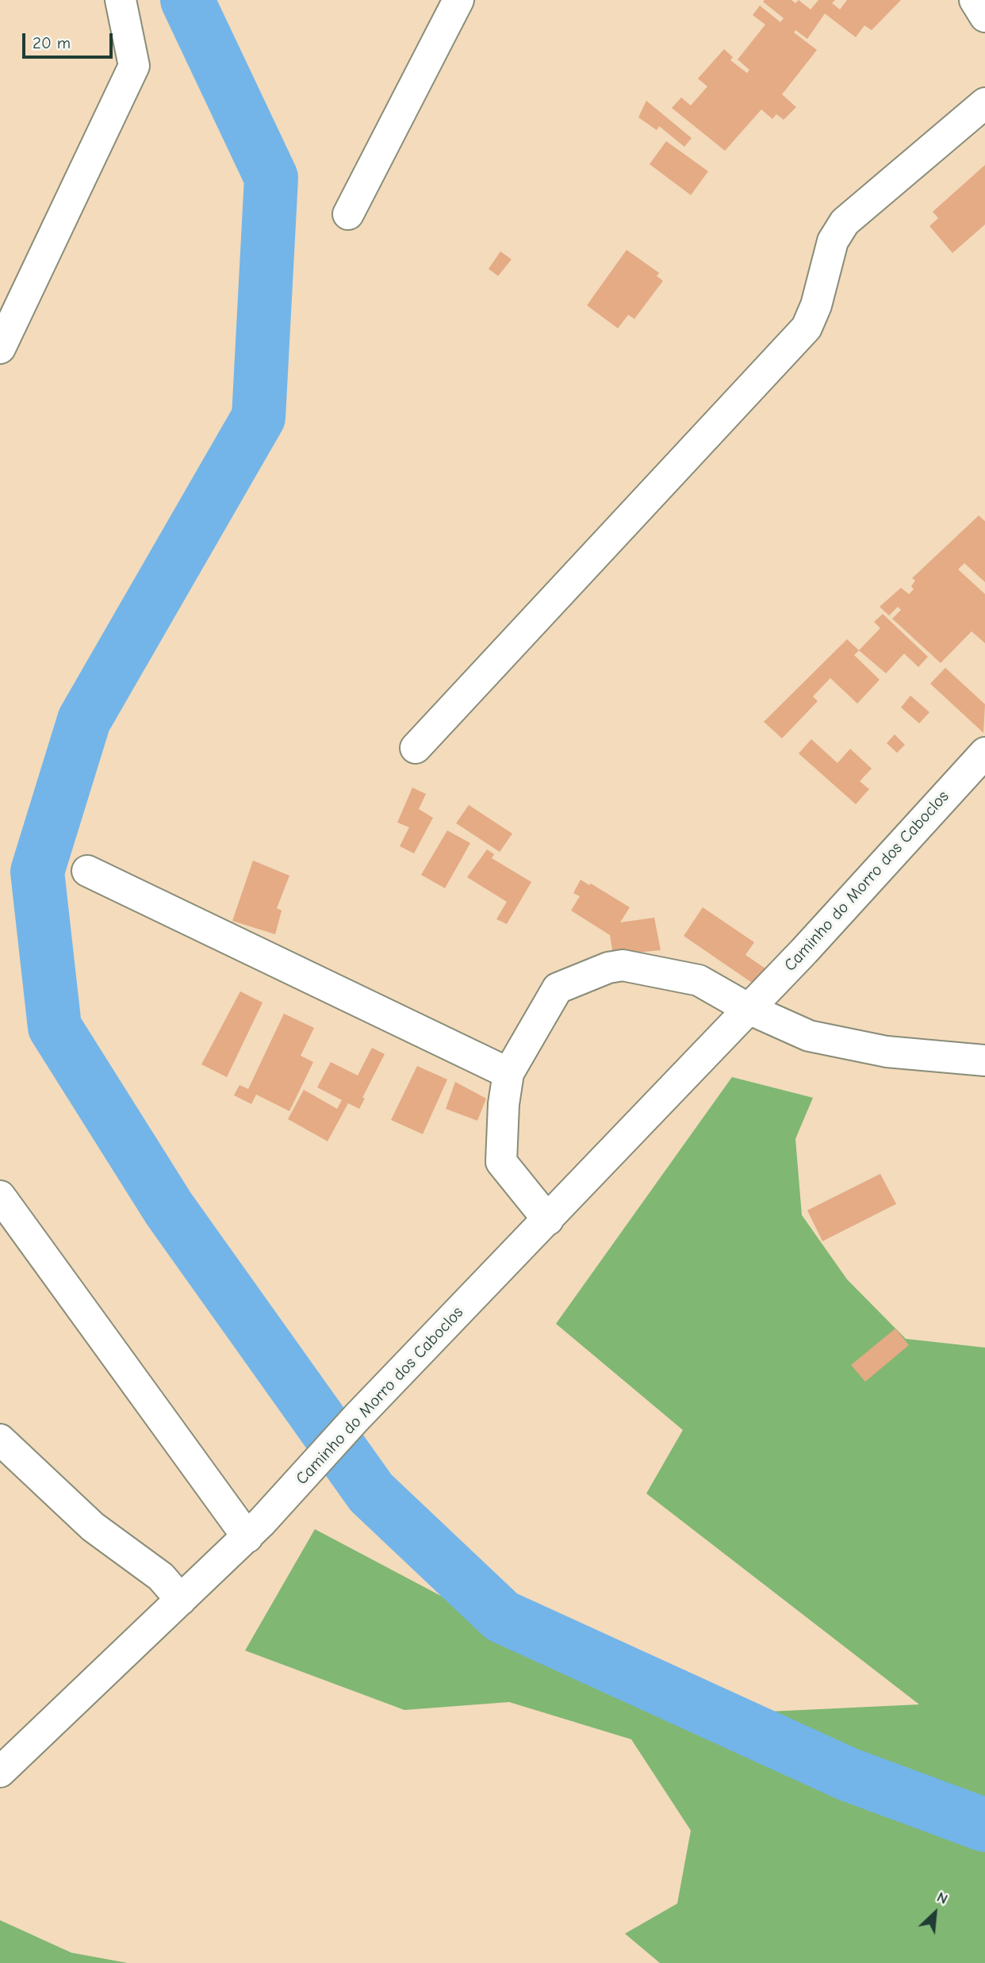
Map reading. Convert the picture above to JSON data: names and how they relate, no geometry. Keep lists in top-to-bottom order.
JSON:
{
  "streets": {
    "street": ["Caminho do Morro dos Caboclos"]
  },
  "scale_bar": "20 m",
  "north": "top right"
}
